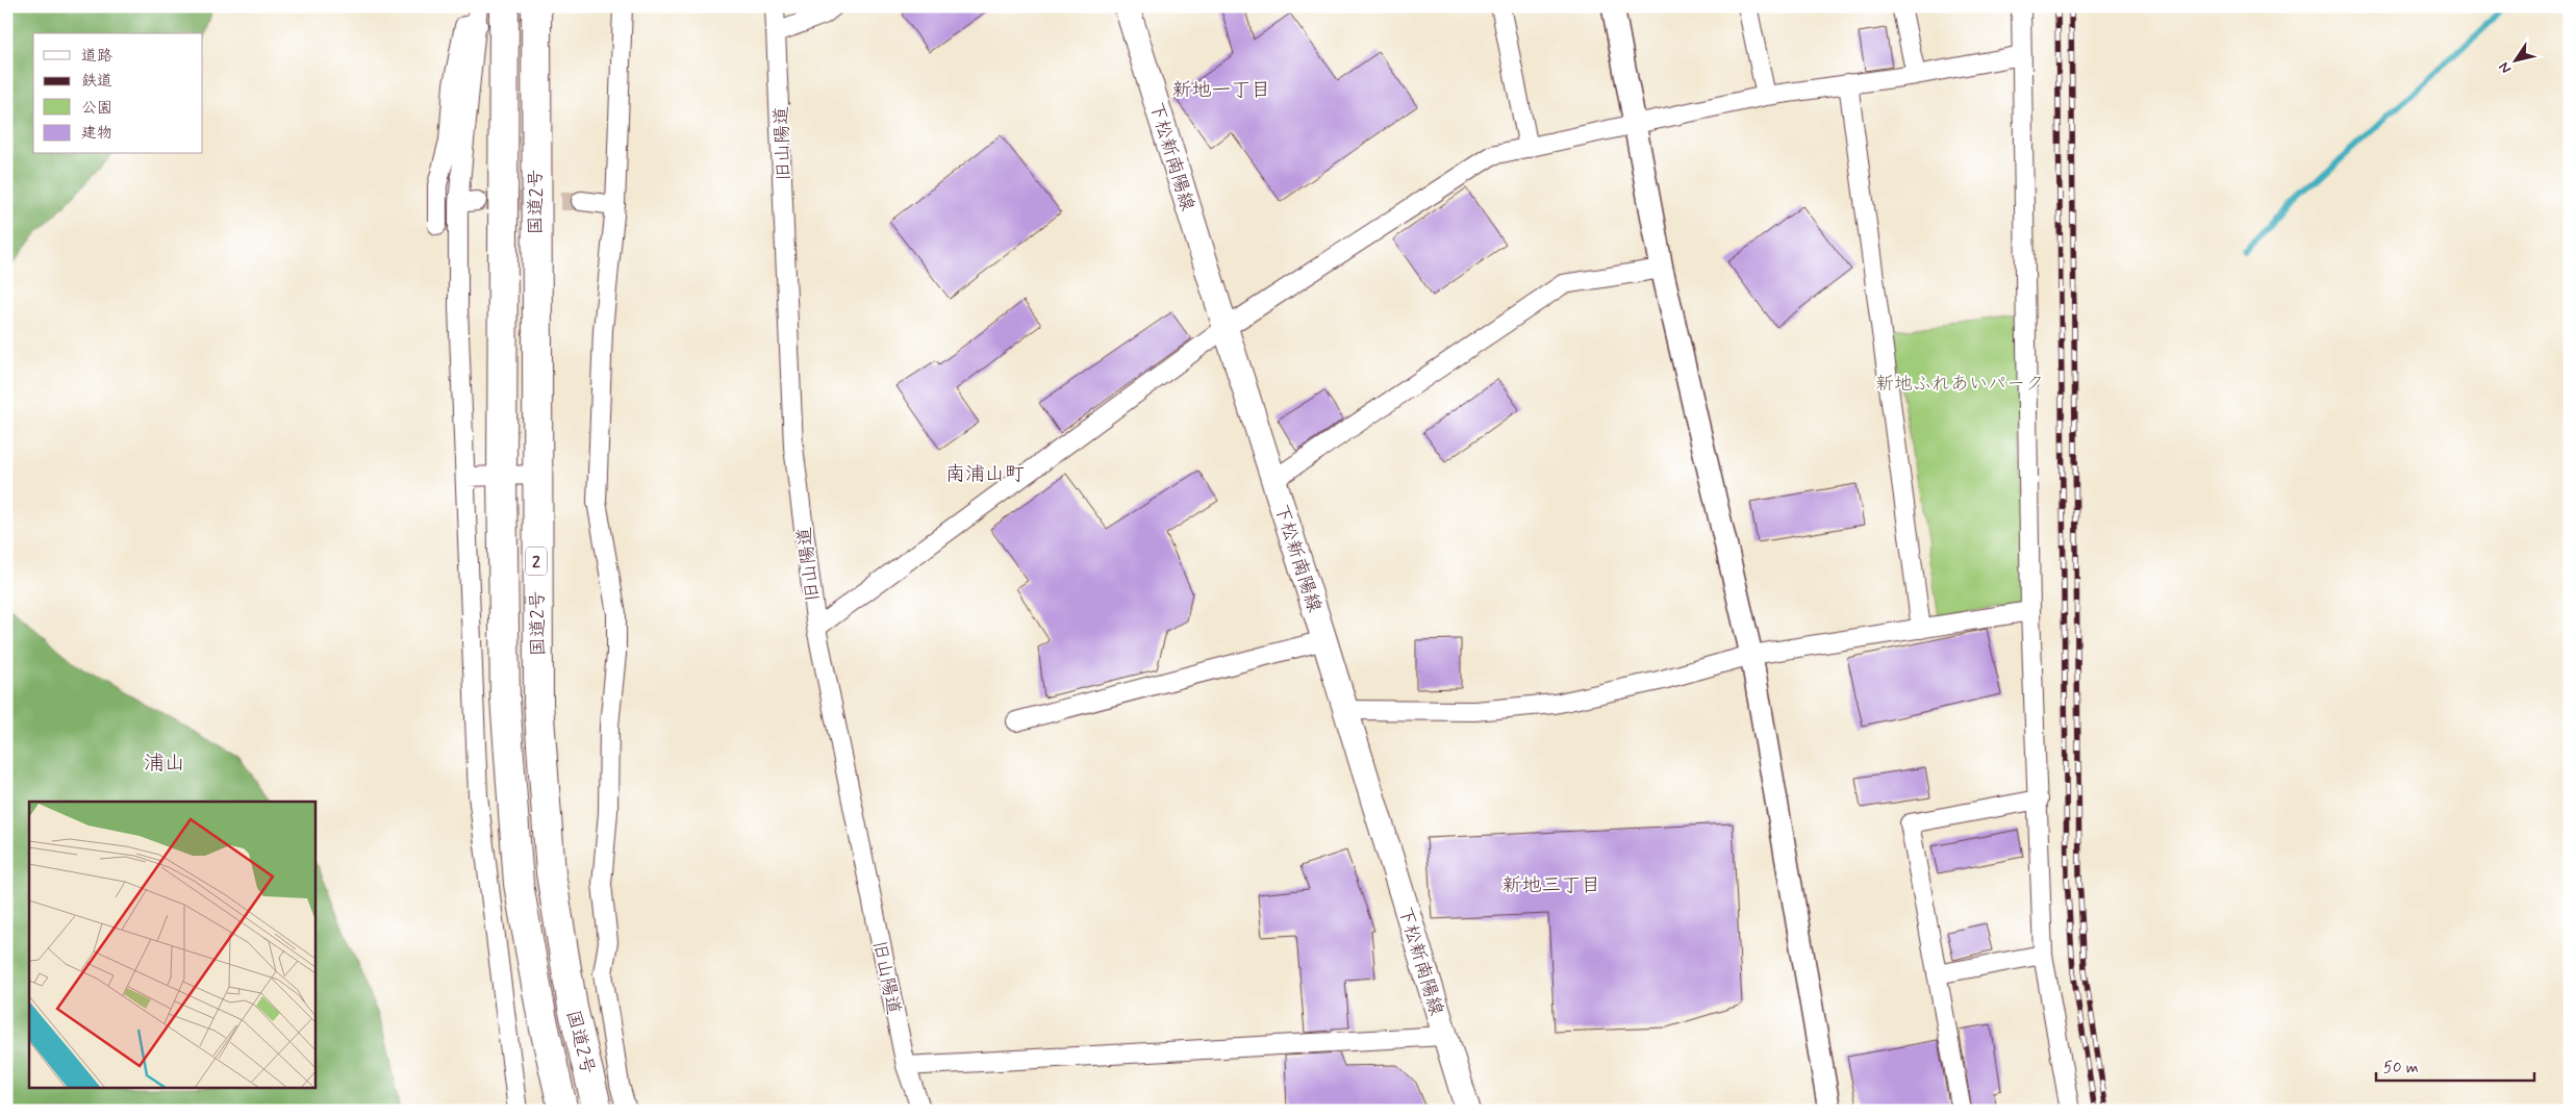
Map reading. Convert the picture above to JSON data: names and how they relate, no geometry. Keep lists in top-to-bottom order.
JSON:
{
  "streets": {
    "highway": ["国道2号", "2"],
    "main road": ["下松新南陽線"],
    "street": ["旧山陽道"]
  },
  "districts": [
    "新地一丁目",
    "南浦山町",
    "浦山",
    "新地三丁目"
  ],
  "parks": ["新地ふれあいパーク"],
  "legend": [
    "道路",
    "鉄道",
    "公園",
    "建物"
  ],
  "scale_bar": "50 m",
  "north": "bottom left"
}
